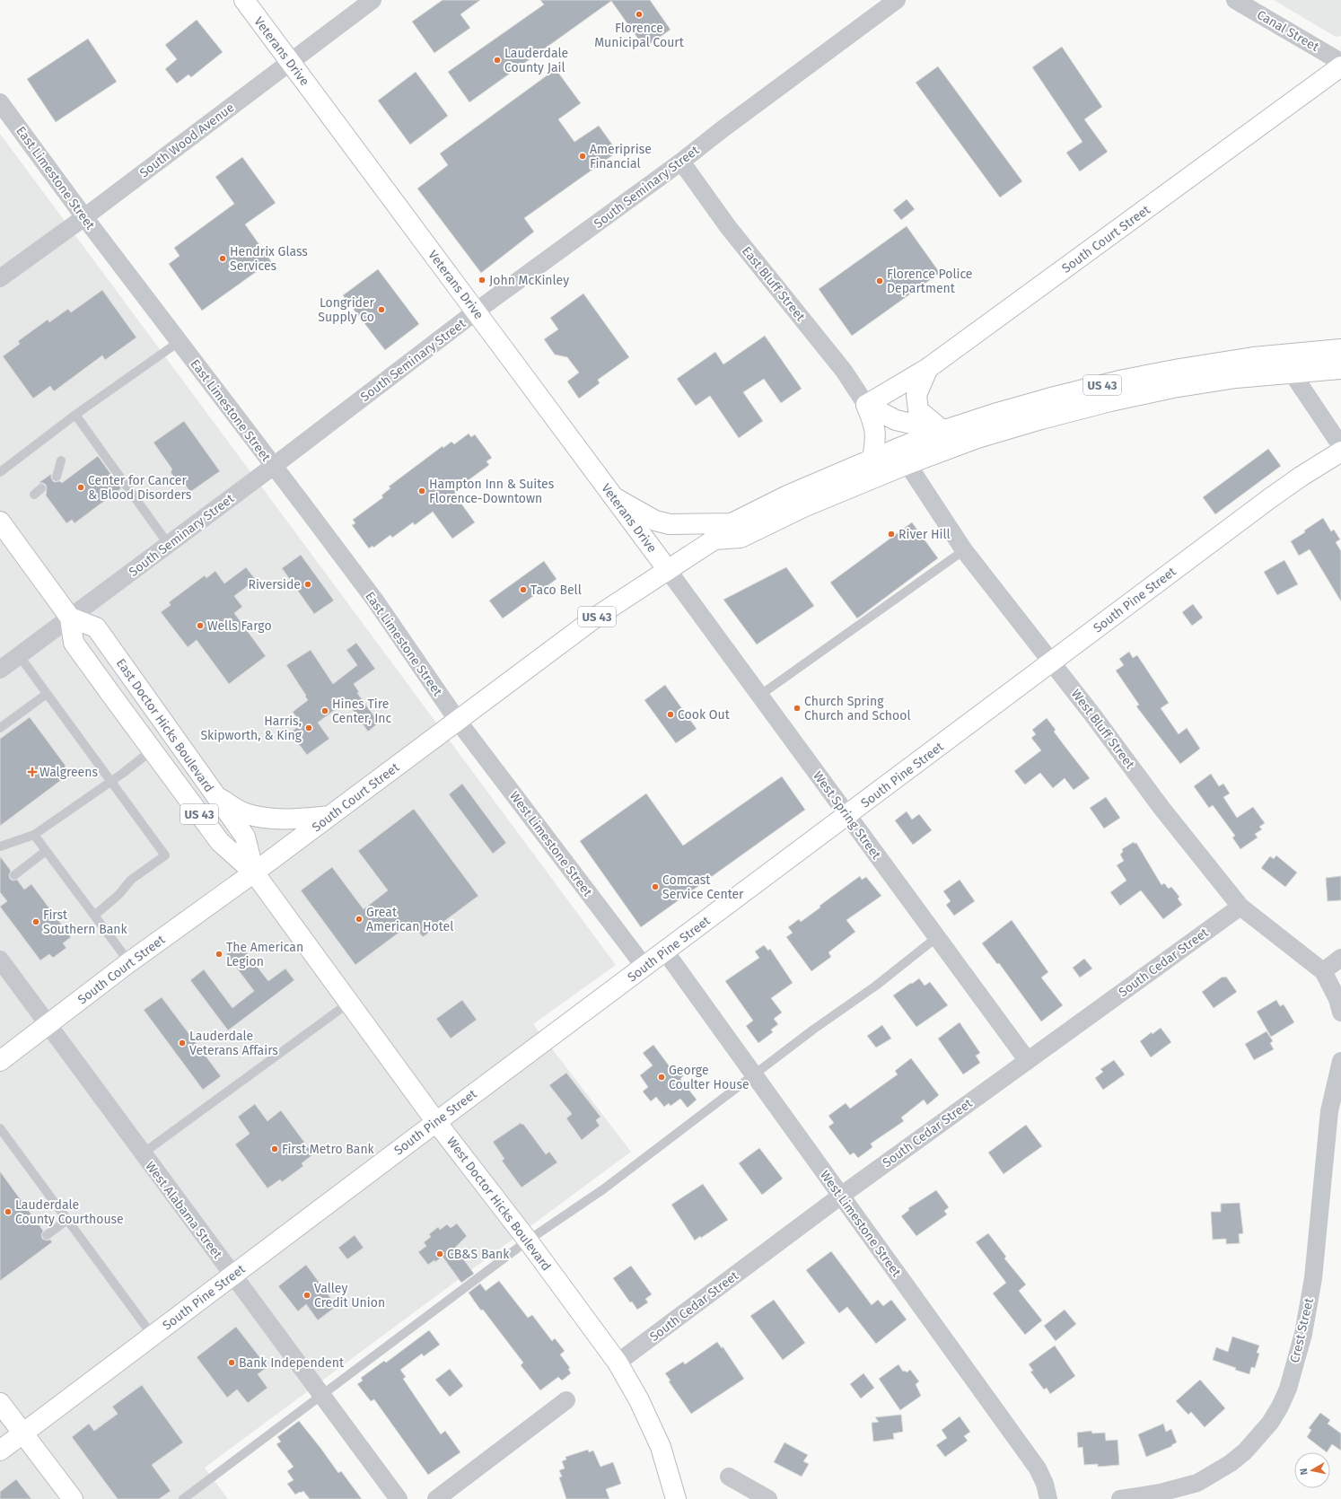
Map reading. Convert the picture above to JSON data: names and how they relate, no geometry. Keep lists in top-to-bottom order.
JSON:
{
  "streets": {
    "main road": [
      "Veterans Drive",
      "South Court Street",
      "US 43",
      "South Pine Street",
      "East Doctor Hicks Boulevard",
      "West Doctor Hicks Boulevard"
    ],
    "street": [
      "Canal Street",
      "South Wood Avenue",
      "East Limestone Street",
      "South Seminary Street",
      "East Bluff Street",
      "West Bluff Street",
      "West Spring Street",
      "West Limestone Street",
      "South Cedar Street",
      "West Alabama Street",
      "Crest Street"
    ]
  },
  "crossings": [
    ["Veterans Drive", "South Wood Avenue"],
    ["Veterans Drive", "South Seminary Street"],
    ["Veterans Drive", "South Court Street"],
    ["Veterans Drive", "West Spring Street"],
    ["South Wood Avenue", "East Limestone Street"],
    ["East Limestone Street", "South Seminary Street"],
    ["East Limestone Street", "South Court Street"],
    ["East Limestone Street", "West Limestone Street"],
    ["South Seminary Street", "East Bluff Street"],
    ["South Seminary Street", "East Doctor Hicks Boulevard"],
    ["South Court Street", "East Bluff Street"],
    ["South Court Street", "US 43"],
    ["South Court Street", "East Doctor Hicks Boulevard"],
    ["South Court Street", "West Spring Street"],
    ["South Court Street", "West Limestone Street"],
    ["South Court Street", "West Doctor Hicks Boulevard"],
    ["South Court Street", "West Alabama Street"],
    ["US 43", "East Doctor Hicks Boulevard"],
    ["US 43", "West Bluff Street"],
    ["South Pine Street", "West Bluff Street"],
    ["South Pine Street", "West Spring Street"],
    ["South Pine Street", "West Limestone Street"],
    ["South Pine Street", "West Doctor Hicks Boulevard"],
    ["South Pine Street", "West Alabama Street"],
    ["East Doctor Hicks Boulevard", "West Doctor Hicks Boulevard"],
    ["West Bluff Street", "South Cedar Street"],
    ["West Spring Street", "South Cedar Street"],
    ["West Limestone Street", "South Cedar Street"],
    ["South Cedar Street", "West Doctor Hicks Boulevard"]
  ],
  "places": {
    "other": [
      "Florence Municipal Court",
      "Lauderdale County Jail",
      "Ameriprise Financial",
      "Hendrix Glass Services",
      "John McKinley",
      "Florence Police Department",
      "Longrider Supply Co",
      "Center for Cancer & Blood Disorders",
      "Hampton Inn & Suites Florence-Downtown",
      "River Hill",
      "Riverside",
      "Taco Bell",
      "Wells Fargo",
      "Church Spring Church and School",
      "Hines Tire Center, Inc",
      "Cook Out",
      "Harris, Skipworth, & King",
      "Comcast Service Center",
      "Great American Hotel",
      "First Southern Bank",
      "The American Legion",
      "Lauderdale Veterans Affairs",
      "George Coulter House",
      "First Metro Bank",
      "Lauderdale County Courthouse",
      "CB&S Bank",
      "Valley Credit Union",
      "Bank Independent"
    ],
    "health": ["Walgreens"]
  },
  "north": "left"
}
